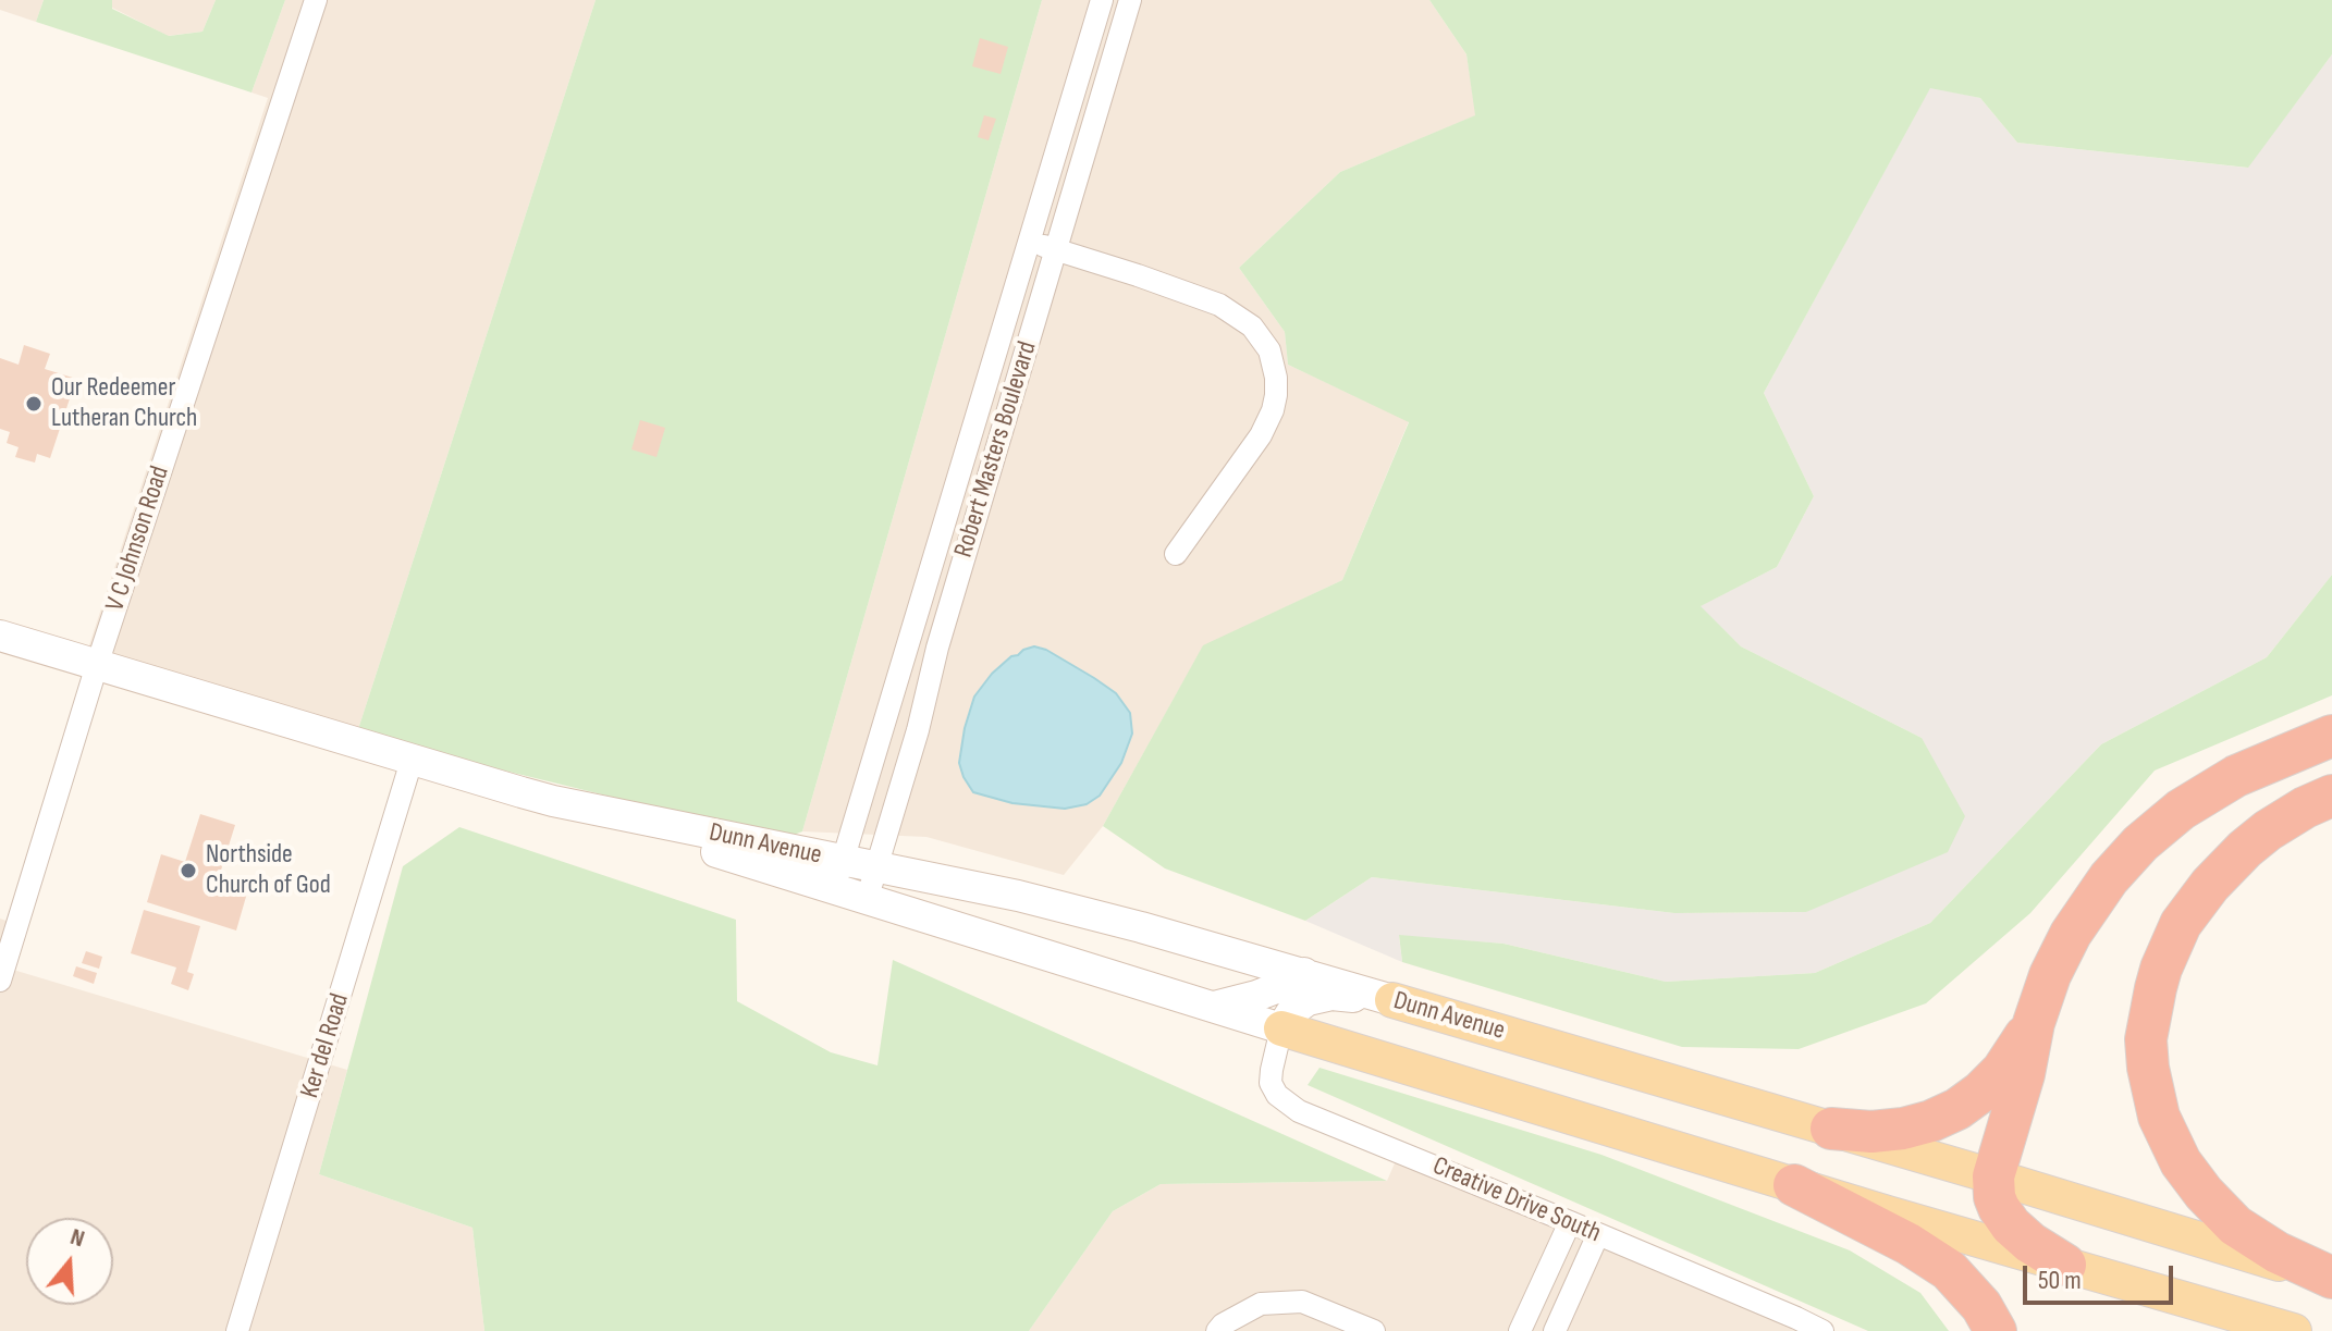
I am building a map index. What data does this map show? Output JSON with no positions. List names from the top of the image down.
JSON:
{
  "streets": {
    "main road": ["Dunn Avenue"],
    "street": [
      "Robert Masters Boulevard",
      "V C Johnson Road",
      "Ker del Road",
      "Creative Drive South"
    ]
  },
  "crossings": [
    ["Robert Masters Boulevard", "Dunn Avenue"],
    ["V C Johnson Road", "Dunn Avenue"],
    ["Dunn Avenue", "Ker del Road"],
    ["Dunn Avenue", "Creative Drive South"]
  ],
  "places": ["Our Redeemer Lutheran Church", "Northside Church of God"],
  "scale_bar": "50 m",
  "north": "top"
}
